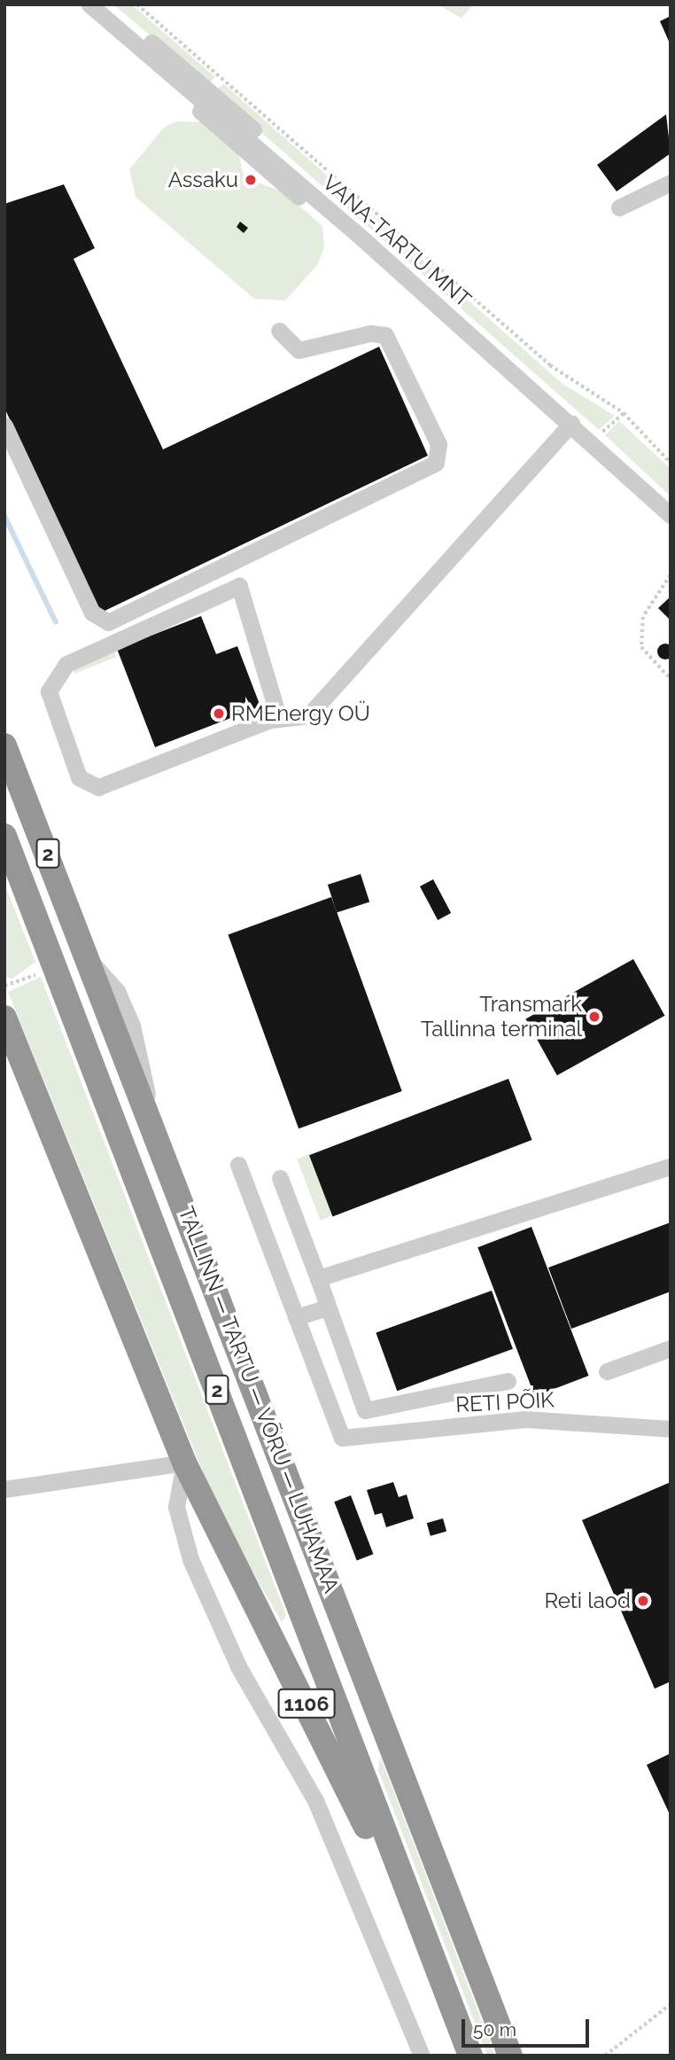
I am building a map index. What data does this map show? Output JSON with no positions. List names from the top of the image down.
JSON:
{
  "streets": {
    "highway": ["2", "TALLINN — TARTU — VÕRU — LUHAMAA", "1106"],
    "street": ["VANA-TARTU MNT", "RETI PÕIK"]
  },
  "crossings": [
    ["TALLINN — TARTU — VÕRU — LUHAMAA", "1106"]
  ],
  "places": [
    "Assaku",
    "RMEnergy OÜ",
    "Transmark Tallinna terminal",
    "Reti laod"
  ],
  "scale_bar": "50 m"
}
